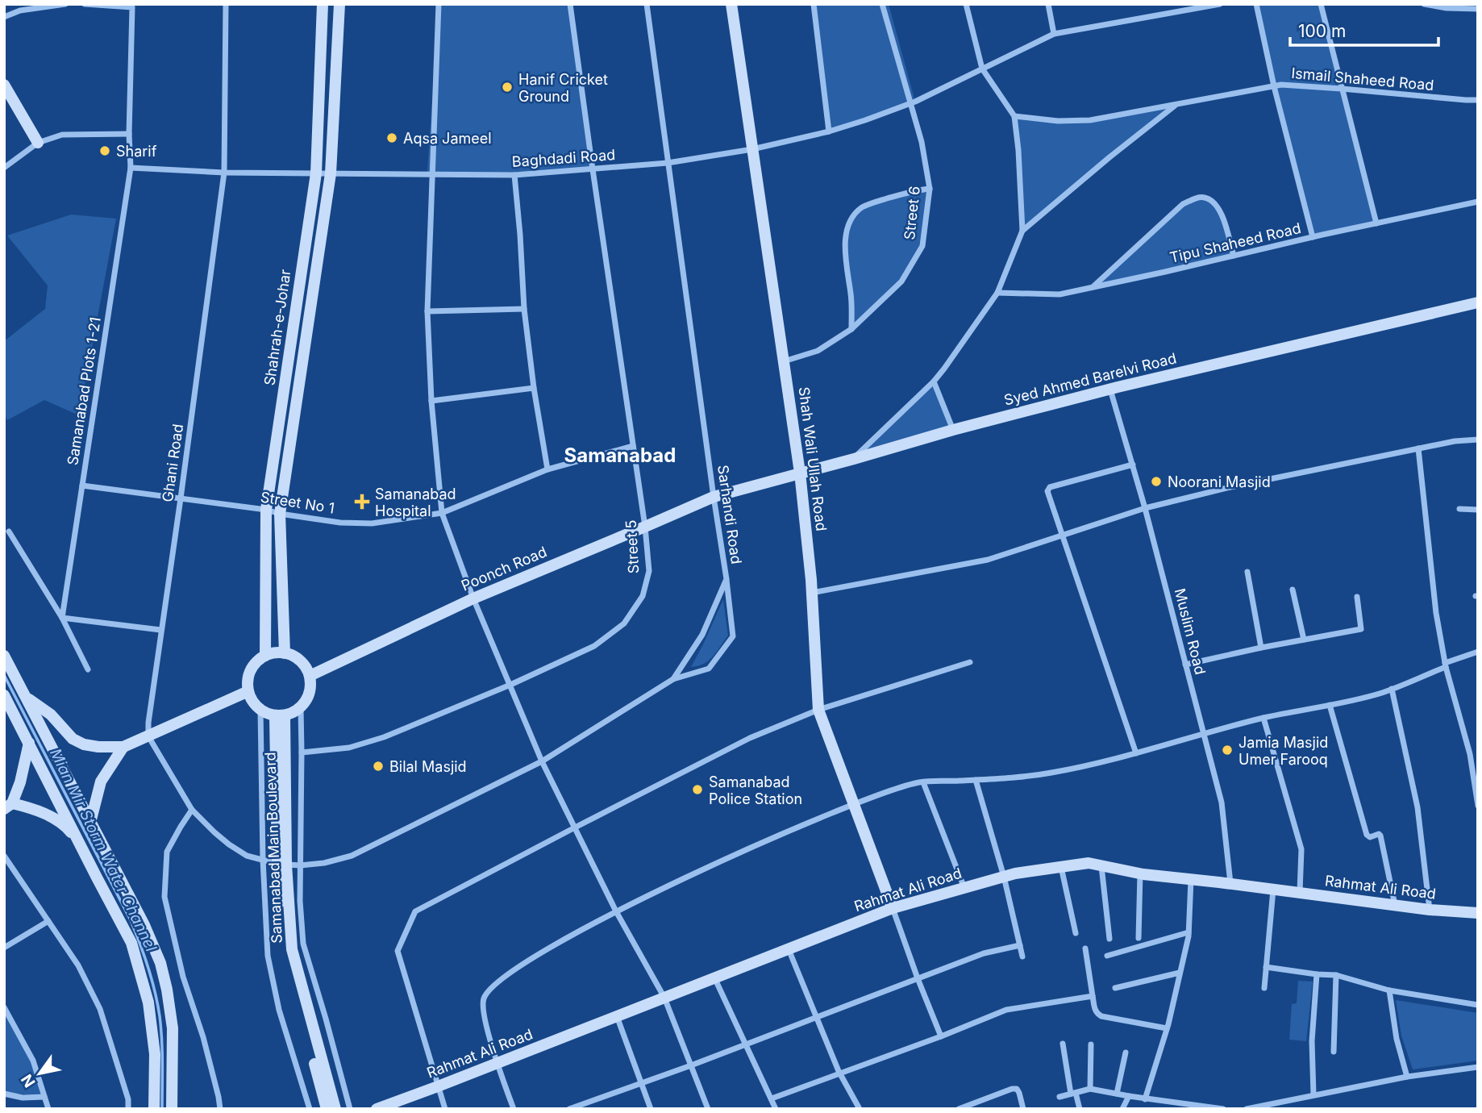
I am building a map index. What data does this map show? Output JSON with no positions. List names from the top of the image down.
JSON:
{
  "streets": {
    "main road": [
      "Shahrah-e-Johar",
      "Syed Ahmed Barelvi Road",
      "Shah Wali Ullah Road",
      "Poonch Road",
      "Samanabad Main Boulevard",
      "Rahmat Ali Road"
    ],
    "street": [
      "Ismail Shaheed Road",
      "Baghdadi Road",
      "Street 6",
      "Tipu Shaheed Road",
      "Samanabad Plots 1-21",
      "Ghani Road",
      "Street No 1",
      "Sarhandi Road",
      "Street 5",
      "Muslim Road"
    ]
  },
  "crossings": [
    ["Baghdadi Road", "Street 6"],
    ["Baghdadi Road", "Shahrah-e-Johar"],
    ["Baghdadi Road", "Samanabad Plots 1-21"],
    ["Baghdadi Road", "Shah Wali Ullah Road"],
    ["Baghdadi Road", "Ghani Road"],
    ["Baghdadi Road", "Sarhandi Road"],
    ["Baghdadi Road", "Street 5"],
    ["Street 6", "Shah Wali Ullah Road"],
    ["Shahrah-e-Johar", "Street No 1"],
    ["Shahrah-e-Johar", "Poonch Road"],
    ["Shahrah-e-Johar", "Samanabad Main Boulevard"],
    ["Syed Ahmed Barelvi Road", "Shah Wali Ullah Road"],
    ["Syed Ahmed Barelvi Road", "Sarhandi Road"],
    ["Syed Ahmed Barelvi Road", "Poonch Road"],
    ["Syed Ahmed Barelvi Road", "Muslim Road"],
    ["Samanabad Plots 1-21", "Street No 1"],
    ["Shah Wali Ullah Road", "Rahmat Ali Road"],
    ["Ghani Road", "Street No 1"],
    ["Street No 1", "Street 5"],
    ["Sarhandi Road", "Poonch Road"],
    ["Sarhandi Road", "Samanabad Main Boulevard"],
    ["Street 5", "Poonch Road"],
    ["Poonch Road", "Samanabad Main Boulevard"],
    ["Muslim Road", "Rahmat Ali Road"]
  ],
  "districts": ["Samanabad"],
  "water": ["Mian Mir Storm Water Channel"],
  "places": {
    "other": [
      "Hanif Cricket Ground",
      "Aqsa Jameel",
      "Sharif",
      "Noorani Masjid",
      "Jamia Masjid Umer Farooq",
      "Bilal Masjid",
      "Samanabad Police Station"
    ],
    "health": ["Samanabad Hospital"]
  },
  "scale_bar": "100 m",
  "north": "bottom left"
}
